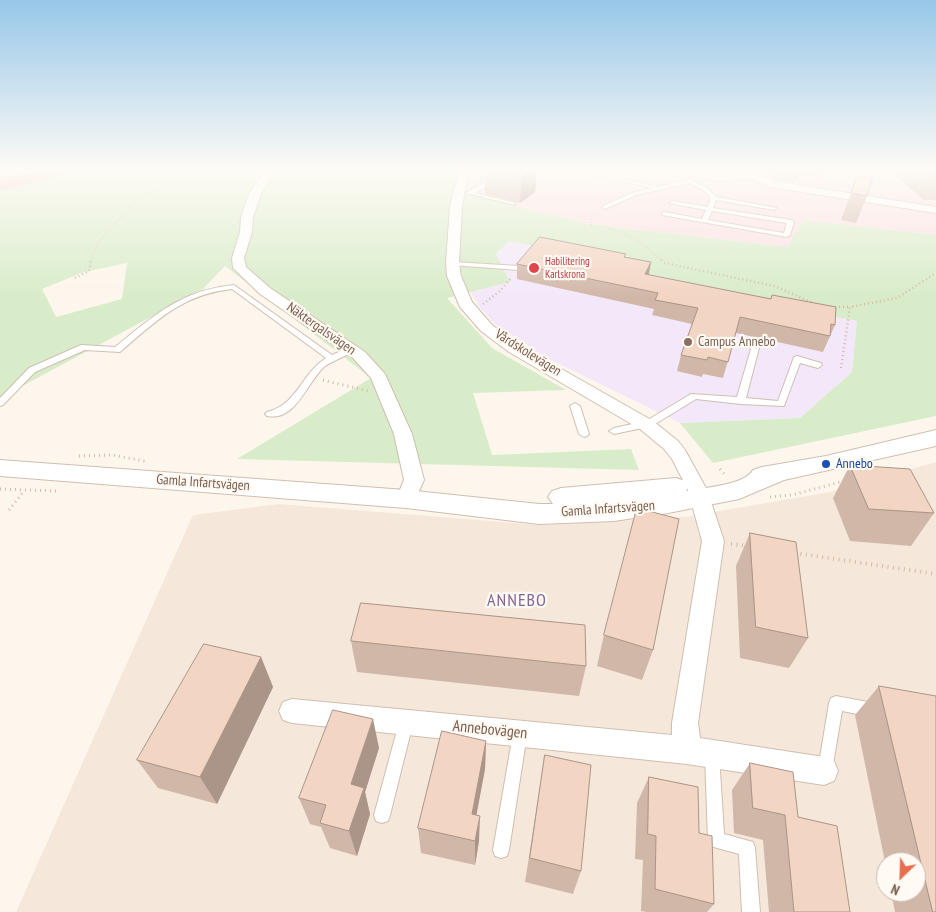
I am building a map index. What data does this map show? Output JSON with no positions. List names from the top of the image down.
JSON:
{
  "streets": {
    "street": [
      "Näktergalsvägen",
      "Vårdskolevägen",
      "Gamla Infartsvägen",
      "Annebovägen"
    ]
  },
  "crossings": [
    ["Näktergalsvägen", "Gamla Infartsvägen"],
    ["Vårdskolevägen", "Gamla Infartsvägen"]
  ],
  "districts": ["ANNEBO"],
  "places": ["Habilitering Karlskrona", "Campus Annebo", "Annebo"],
  "north": "bottom left"
}
